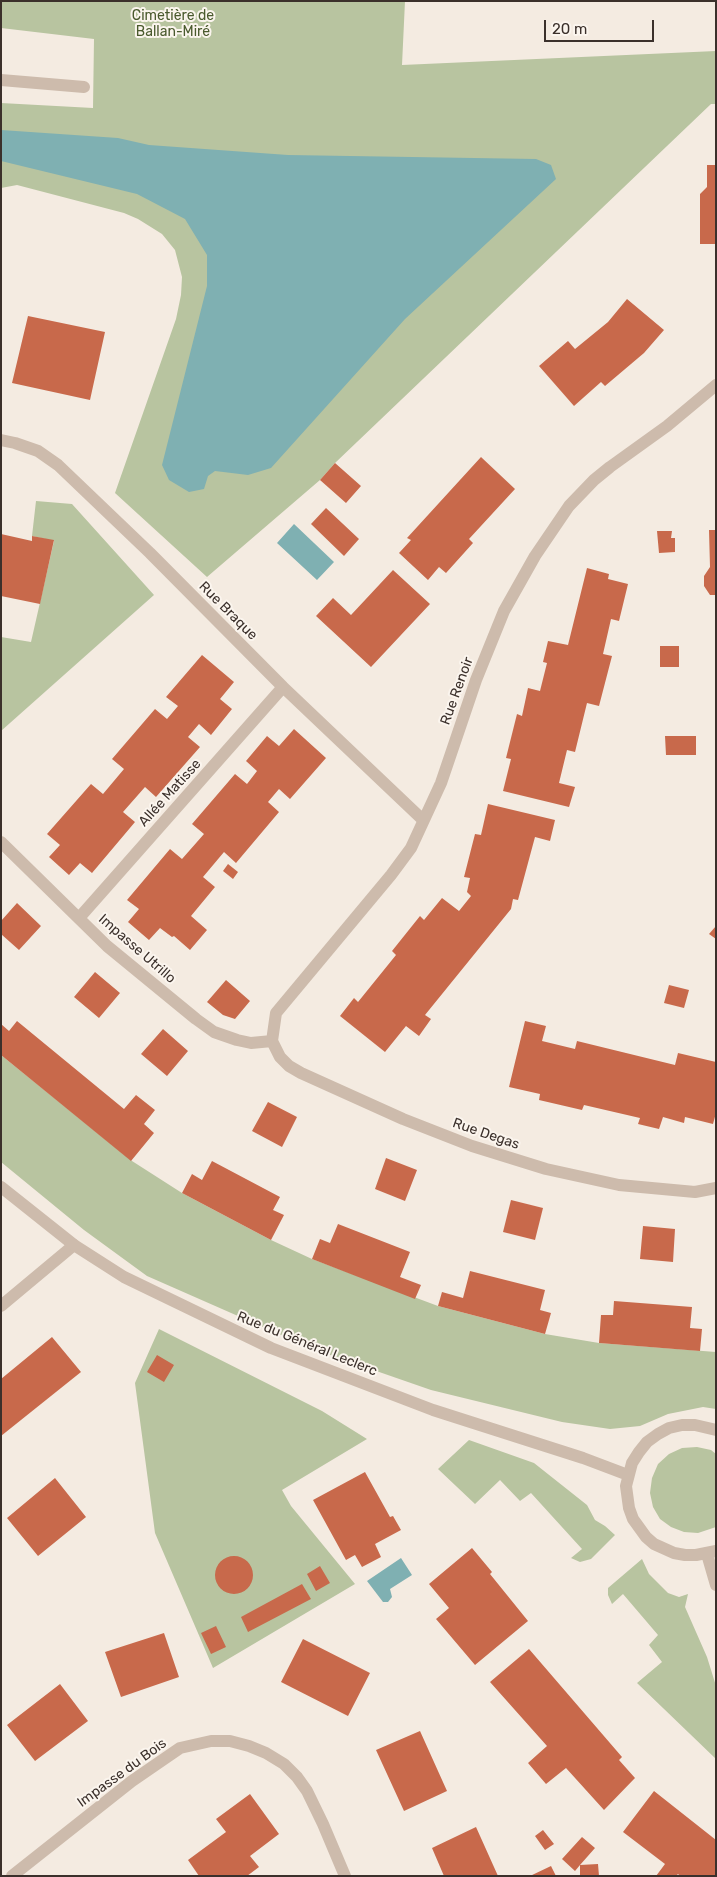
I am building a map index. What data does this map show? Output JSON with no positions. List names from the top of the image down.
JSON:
{
  "streets": {
    "street": [
      "Rue Braque",
      "Rue Renoir",
      "Allée Matisse",
      "Impasse Utrillo",
      "Rue Degas",
      "Rue du Général Leclerc",
      "Impasse du Bois"
    ]
  },
  "crossings": [
    ["Rue Braque", "Rue Renoir"],
    ["Rue Braque", "Allée Matisse"],
    ["Rue Renoir", "Impasse Utrillo"],
    ["Rue Renoir", "Rue Degas"],
    ["Allée Matisse", "Impasse Utrillo"],
    ["Impasse Utrillo", "Rue Degas"]
  ],
  "parks": ["Cimetière de Ballan-Miré"],
  "scale_bar": "20 m"
}
